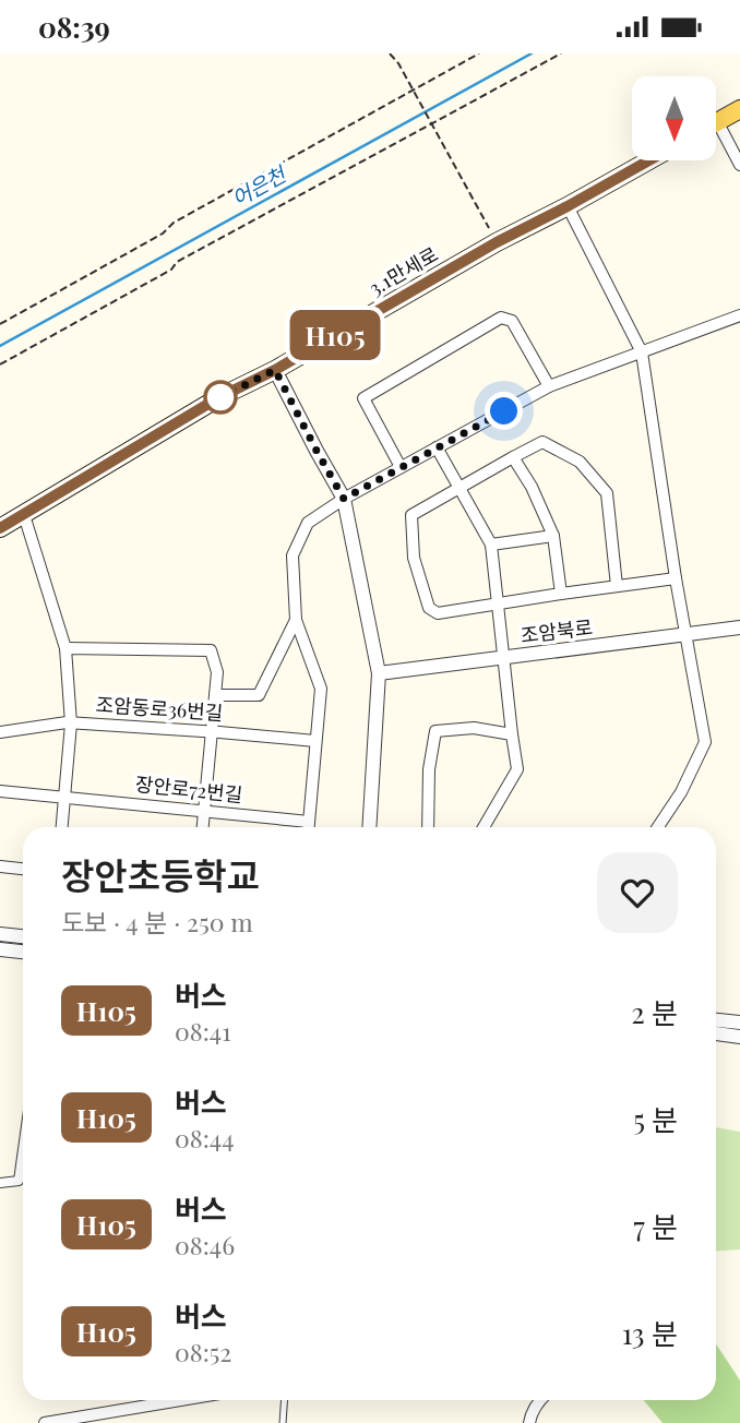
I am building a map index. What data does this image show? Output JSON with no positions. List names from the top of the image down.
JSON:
{
  "streets": {
    "main road": ["3.1만세로"],
    "street": ["조암북로", "조암동로36번길", "장안로72번길"]
  },
  "water": ["어은천"],
  "lines": ["bus line H105"],
  "north": "bottom",
  "page": {
    "status": "08:39",
    "on_map": "H105",
    "heading": ["장안초등학교", "도보 · 4 분 · 250 m"],
    "list": [
      {
        "mark": "H105",
        "name": "버스",
        "note": "08:41",
        "value": "2 분"
      },
      {
        "mark": "H105",
        "name": "버스",
        "note": "08:44",
        "value": "5 분"
      },
      {
        "mark": "H105",
        "name": "버스",
        "note": "08:46",
        "value": "7 분"
      },
      {
        "mark": "H105",
        "name": "버스",
        "note": "08:52",
        "value": "13 분"
      }
    ]
  }
}
